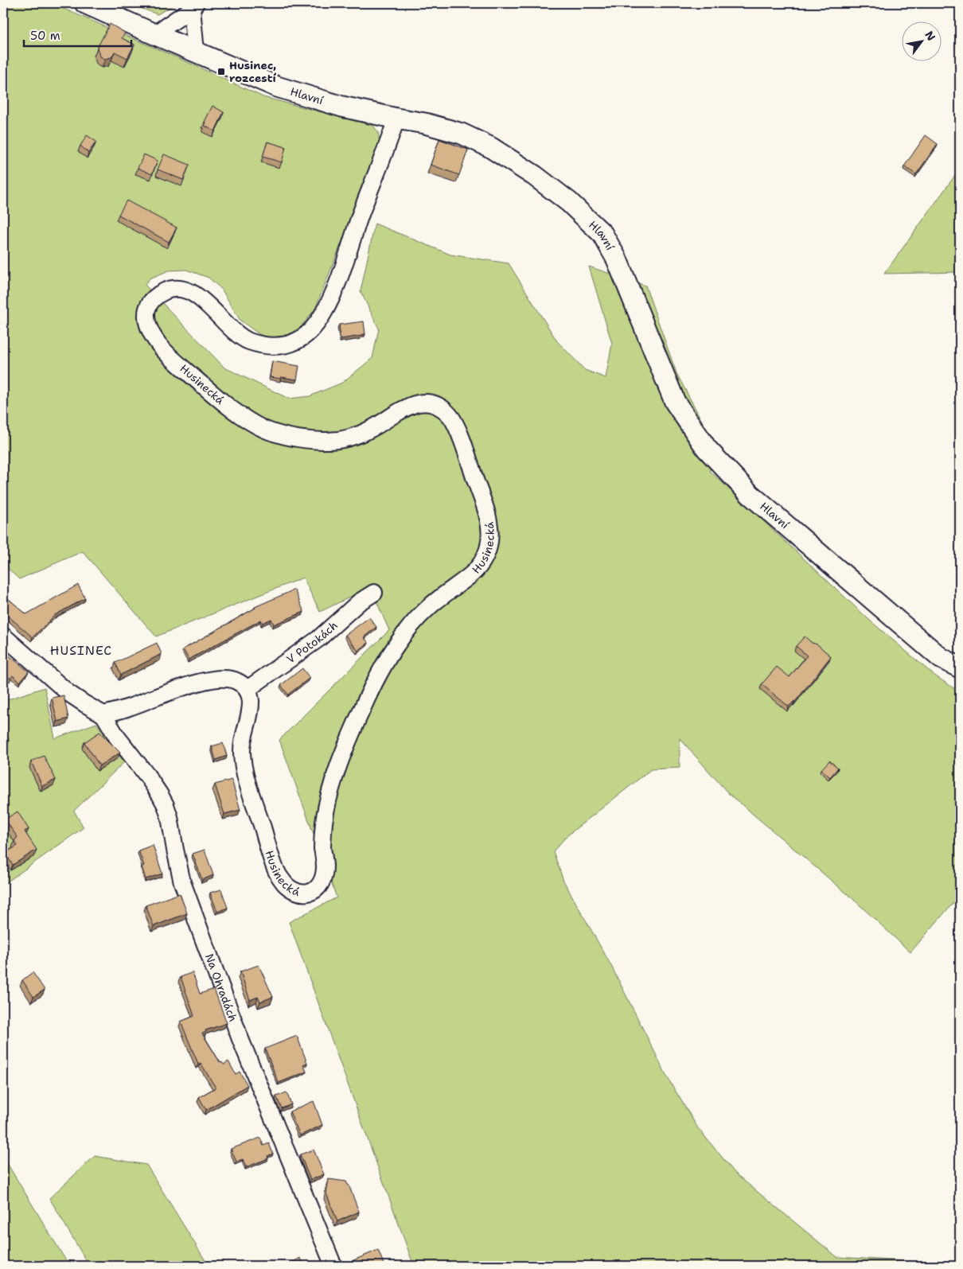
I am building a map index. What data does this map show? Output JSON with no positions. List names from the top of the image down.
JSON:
{
  "streets": {
    "street": [
      "Hlavní",
      "Husinecká",
      "V Potokách",
      "Na Ohradách"
    ]
  },
  "crossings": [
    ["Hlavní", "Husinecká"],
    ["Husinecká", "V Potokách"]
  ],
  "districts": ["HUSINEC"],
  "places": {
    "transit": ["Husinec, rozcestí"]
  },
  "scale_bar": "50 m",
  "north": "top right"
}
